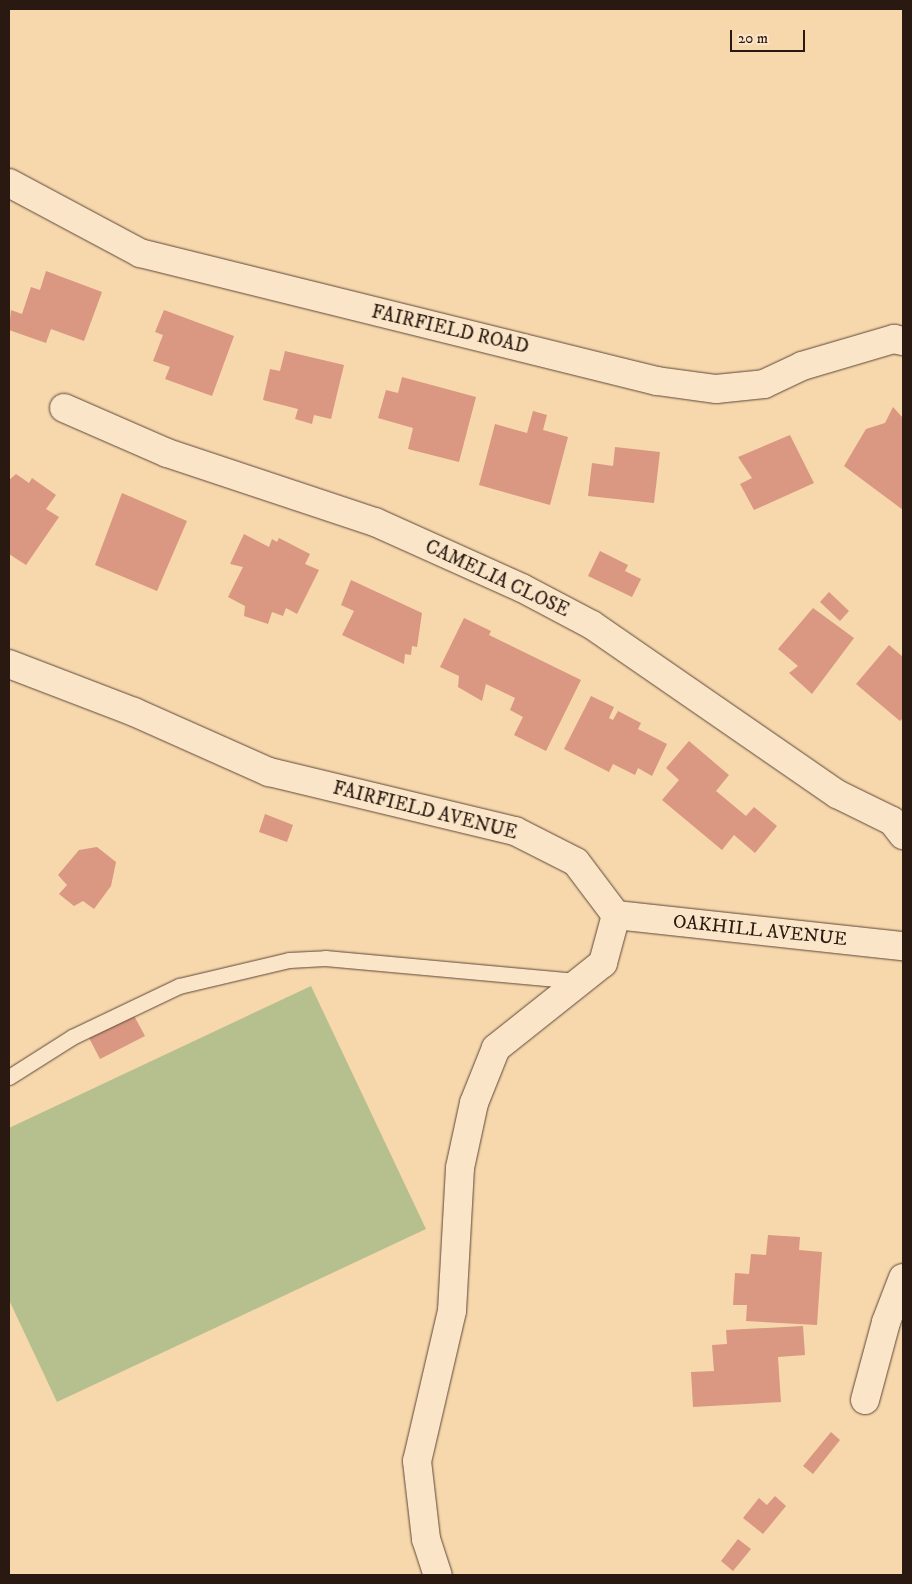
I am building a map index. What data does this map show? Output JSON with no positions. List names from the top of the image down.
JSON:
{
  "streets": {
    "street": [
      "FAIRFIELD ROAD",
      "CAMELIA CLOSE",
      "FAIRFIELD AVENUE",
      "OAKHILL AVENUE"
    ]
  },
  "crossings": [
    ["FAIRFIELD AVENUE", "OAKHILL AVENUE"]
  ],
  "scale_bar": "20 m"
}
